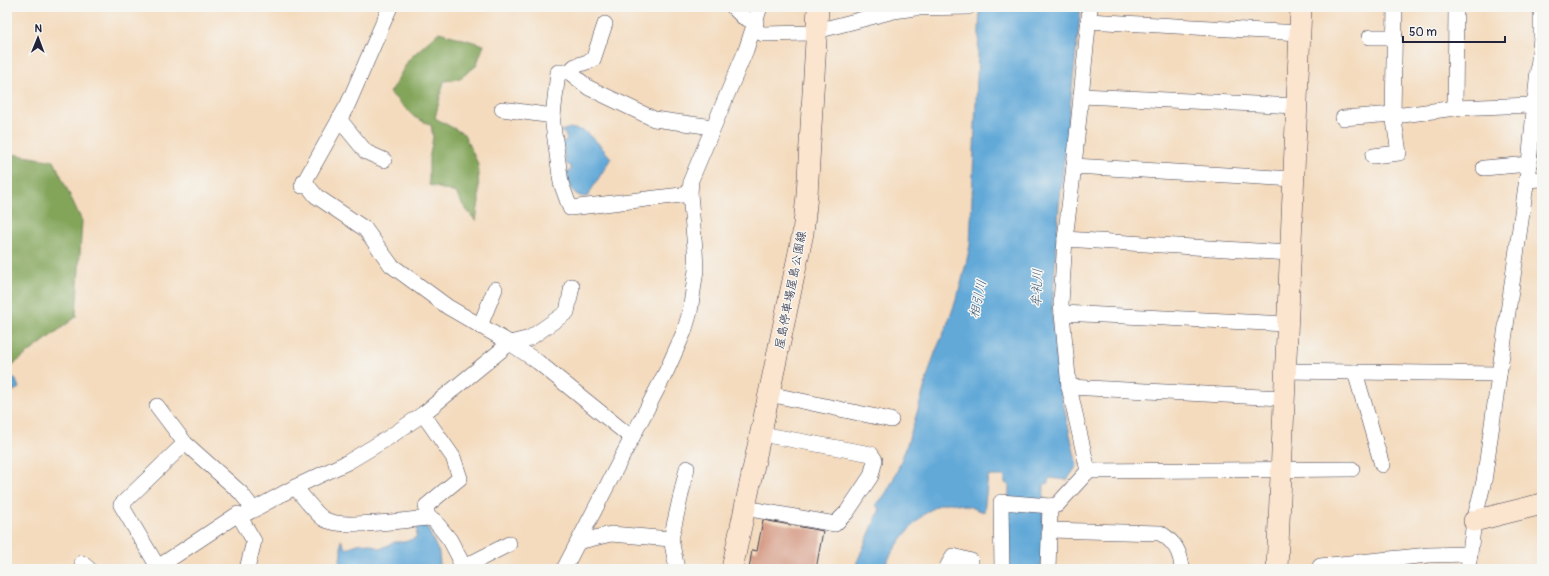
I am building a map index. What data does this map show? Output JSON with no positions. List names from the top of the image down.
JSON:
{
  "streets": {
    "street": ["屋島停車場屋島公園線"]
  },
  "water": ["牟礼川", "相引川"],
  "scale_bar": "50 m",
  "north": "top"
}
